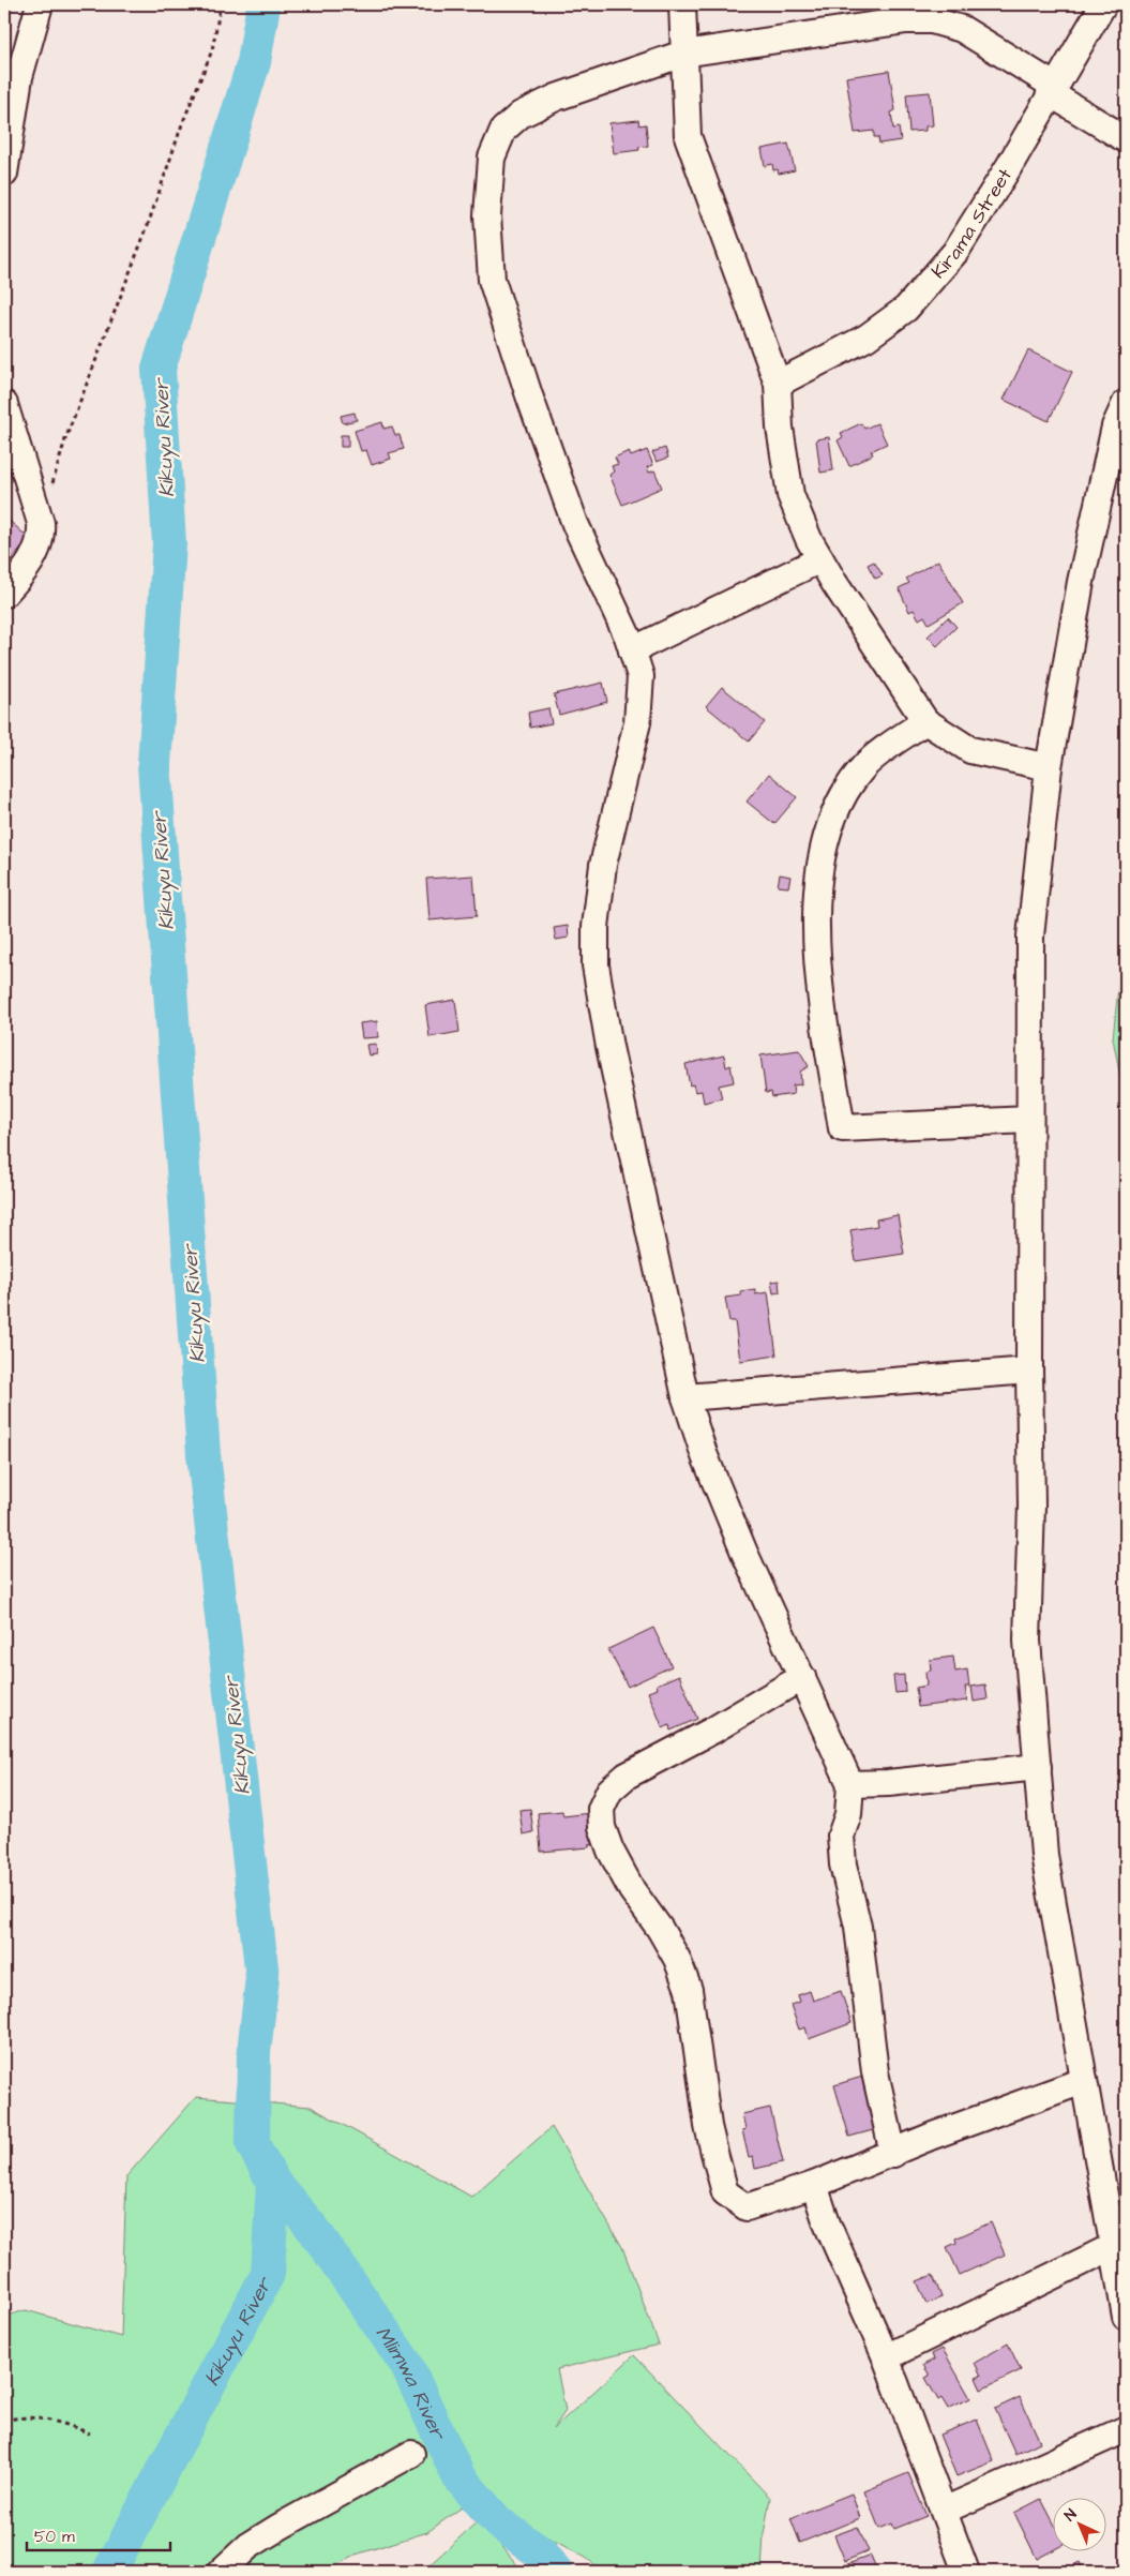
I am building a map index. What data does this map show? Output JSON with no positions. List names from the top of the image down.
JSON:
{
  "streets": {
    "street": ["Kirama Street"]
  },
  "water": ["Kikuyu River", "Mlimwa River"],
  "scale_bar": "50 m",
  "north": "top left"
}
